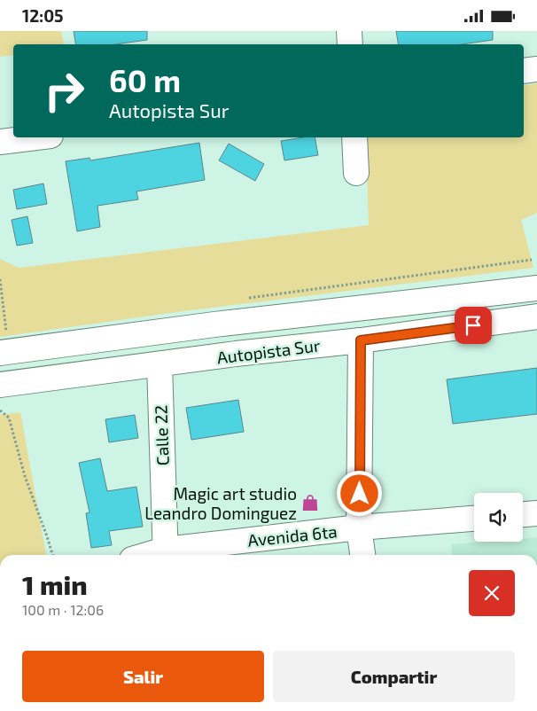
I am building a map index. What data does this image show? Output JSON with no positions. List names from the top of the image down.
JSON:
{
  "streets": {
    "main road": ["Autopista Sur", "Calle 22", "Avenida 6ta"]
  },
  "crossings": [
    ["Autopista Sur", "Calle 22"],
    ["Calle 22", "Avenida 6ta"]
  ],
  "places": {
    "shop": ["Magic art studio Leandro Dominguez"]
  },
  "page": {
    "status": "12:05",
    "turn": ["60 m", "Autopista Sur"],
    "heading": ["1 min", "100 m · 12:06"],
    "buttons": ["Salir", "Compartir"]
  }
}
